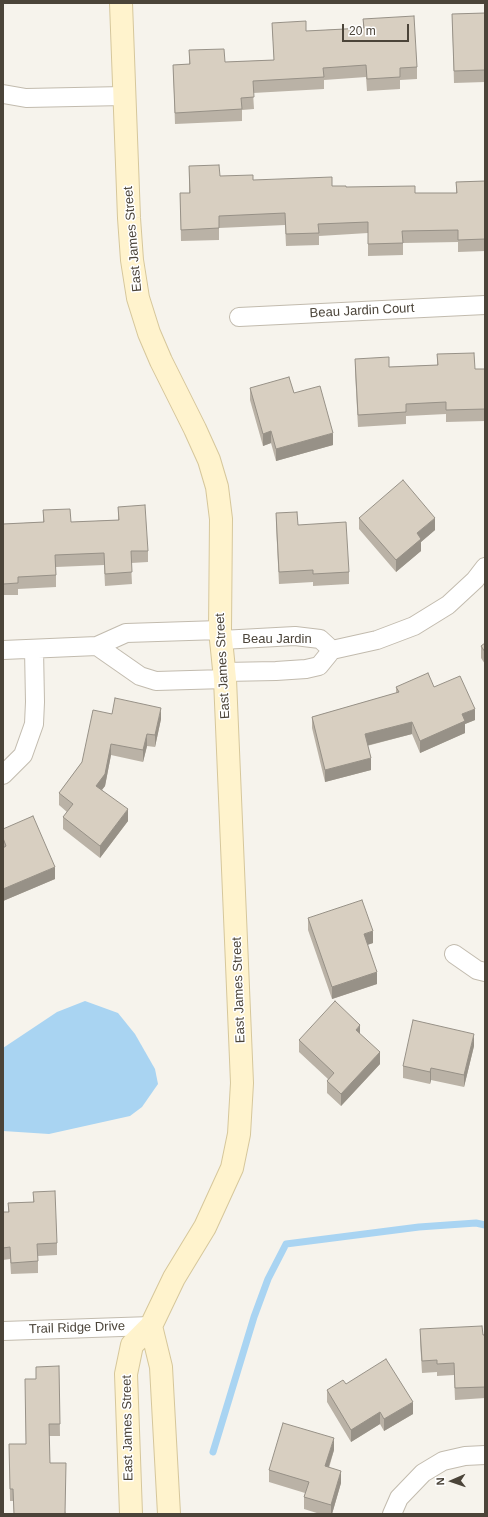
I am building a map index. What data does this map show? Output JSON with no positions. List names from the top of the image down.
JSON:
{
  "streets": {
    "street": [
      "East James Street",
      "Beau Jardin Court",
      "Beau Jardin",
      "Trail Ridge Drive"
    ]
  },
  "crossings": [
    ["East James Street", "Beau Jardin"],
    ["East James Street", "Trail Ridge Drive"]
  ],
  "scale_bar": "20 m",
  "north": "left"
}
